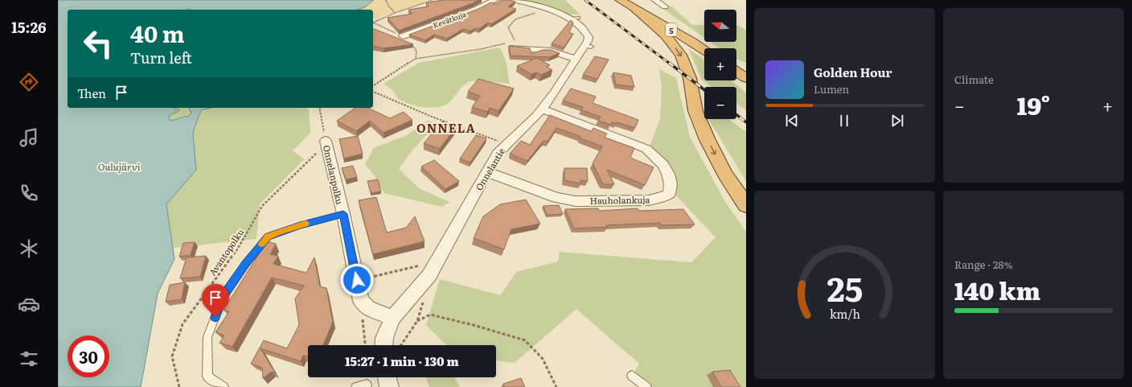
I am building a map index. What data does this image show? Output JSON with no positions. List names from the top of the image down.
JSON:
{
  "streets": {
    "highway": ["5"],
    "street": [
      "Kevätkuja",
      "Onnelantie",
      "Onnelanpolku",
      "Hauholankuja"
    ],
    "path": ["Avantopolku"]
  },
  "crossings": [
    ["Onnelantie", "Hauholankuja"],
    ["Onnelanpolku", "Avantopolku"]
  ],
  "districts": ["ONNELA"],
  "water": ["Oulujärvi"],
  "north": "left",
  "page": {
    "tabs": "15:26",
    "tile": [
      "Climate",
      ["Range · 28%", "140 km"]
    ],
    "map_buttons": ["+", "−"],
    "turn": ["40 m", "Turn left"],
    "song": ["Golden Hour", "Lumen"],
    "then": "Then",
    "heat": ["−", "19°", "+"],
    "limit": "30",
    "trip": "15:27 · 1 min · 130 m",
    "gauge": ["25", "km/h"]
  }
}
